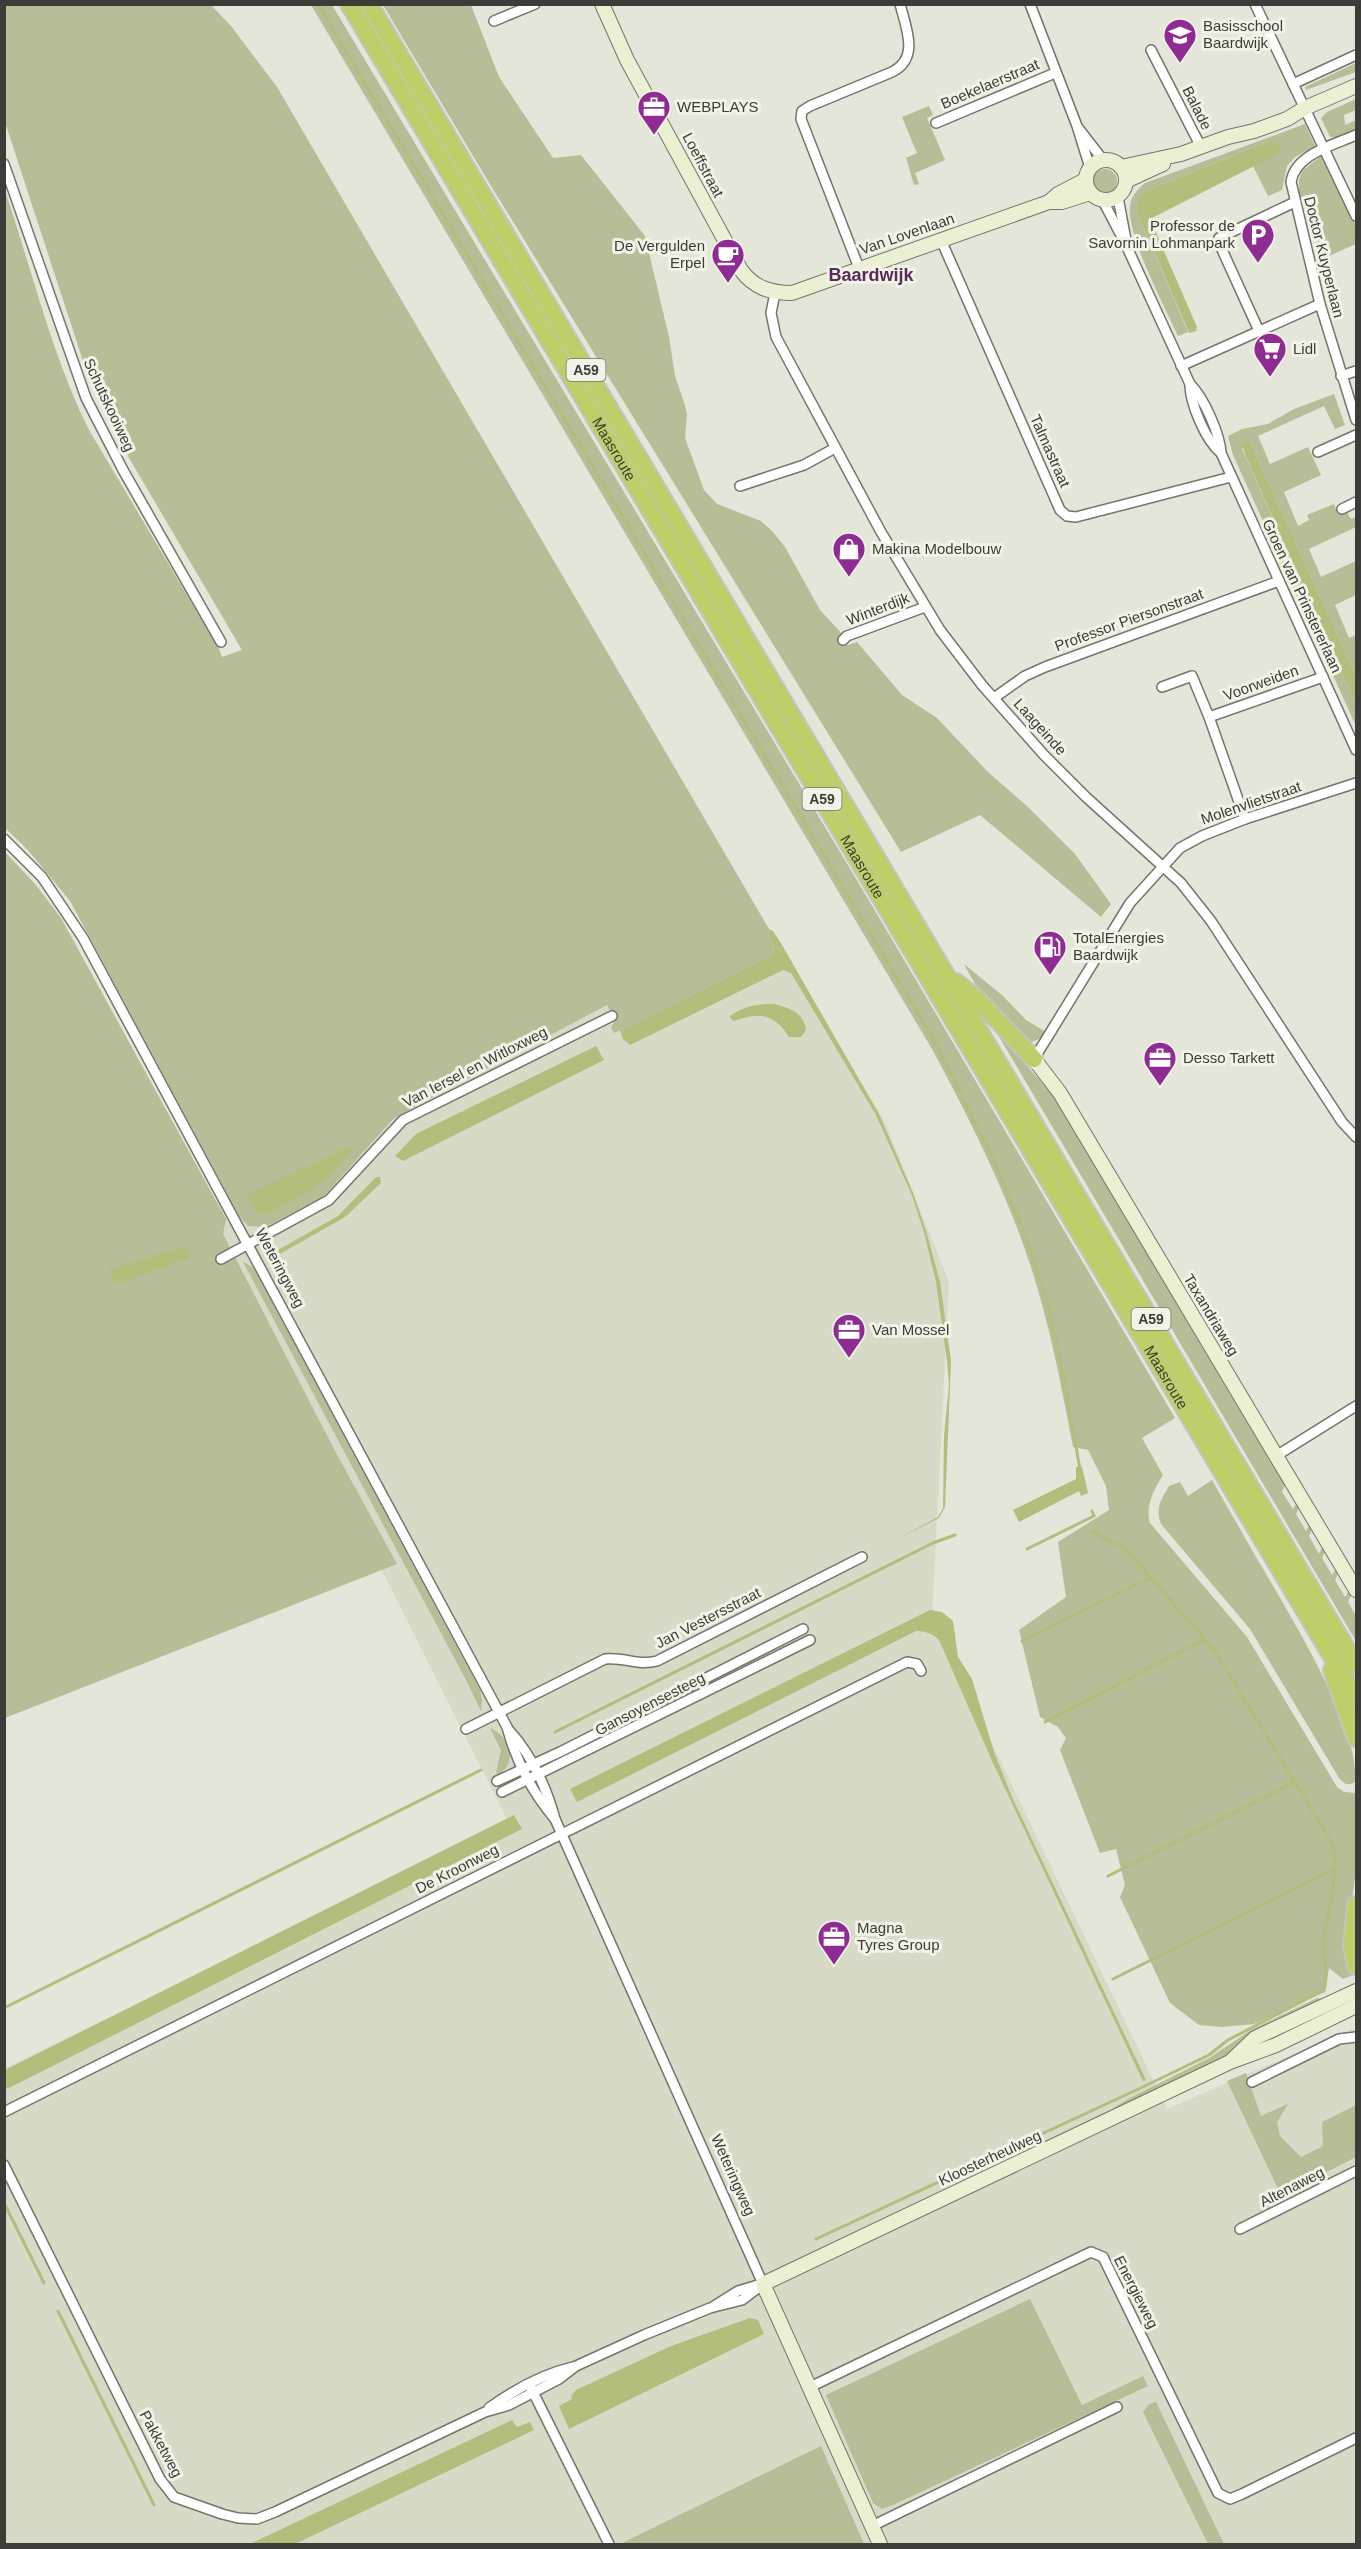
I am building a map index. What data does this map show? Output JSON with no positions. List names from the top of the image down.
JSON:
{
  "streets": {
    "highway": ["A59", "Maasroute"],
    "main road": [
      "Loeffstraat",
      "Van Lovenlaan",
      "Weteringweg",
      "Taxandriaweg",
      "Kloosterheulweg"
    ],
    "street": [
      "Boekelaerstraat",
      "Balade",
      "Doctor Kuyperlaan",
      "Schutskooiweg",
      "Talmastraat",
      "Groen van Prinstererlaan",
      "Winterdijk",
      "Professor Piersonstraat",
      "Voorweiden",
      "Laageinde",
      "Molenvlietstraat",
      "Van Iersel en Witloxweg",
      "Jan Vestersstraat",
      "Gansoyensesteeg",
      "De Kroonweg",
      "Altenaweg",
      "Energieweg",
      "Pakketweg"
    ]
  },
  "crossings": [
    ["Loeffstraat", "Van Lovenlaan"],
    ["Loeffstraat", "Laageinde"],
    ["Van Lovenlaan", "Talmastraat"],
    ["Van Lovenlaan", "Groen van Prinstererlaan"],
    ["Van Lovenlaan", "Laageinde"],
    ["A59", "Maasroute"],
    ["A59", "Molenvlietstraat"],
    ["A59", "Taxandriaweg"],
    ["Talmastraat", "Groen van Prinstererlaan"],
    ["Groen van Prinstererlaan", "Professor Piersonstraat"],
    ["Groen van Prinstererlaan", "Voorweiden"],
    ["Winterdijk", "Laageinde"],
    ["Professor Piersonstraat", "Laageinde"],
    ["Voorweiden", "Molenvlietstraat"],
    ["Laageinde", "Molenvlietstraat"],
    ["Molenvlietstraat", "Taxandriaweg"],
    ["Van Iersel en Witloxweg", "Weteringweg"],
    ["Weteringweg", "Jan Vestersstraat"],
    ["Weteringweg", "Gansoyensesteeg"],
    ["Weteringweg", "De Kroonweg"],
    ["Weteringweg", "Kloosterheulweg"],
    ["Weteringweg", "Energieweg"],
    ["Weteringweg", "Pakketweg"],
    ["Kloosterheulweg", "Pakketweg"]
  ],
  "districts": ["Baardwijk"],
  "places": {
    "school or university": ["Basisschool Baardwijk"],
    "office": [
      "WEBPLAYS",
      "Desso Tarkett",
      "Van Mossel",
      "Magna Tyres Group"
    ],
    "parking": ["Professor de Savornin Lohmanpark"],
    "cafe": ["De Vergulden Erpel"],
    "supermarket": ["Lidl"],
    "shop": ["Makina Modelbouw"],
    "fuel station": ["TotalEnergies Baardwijk"]
  }
}
